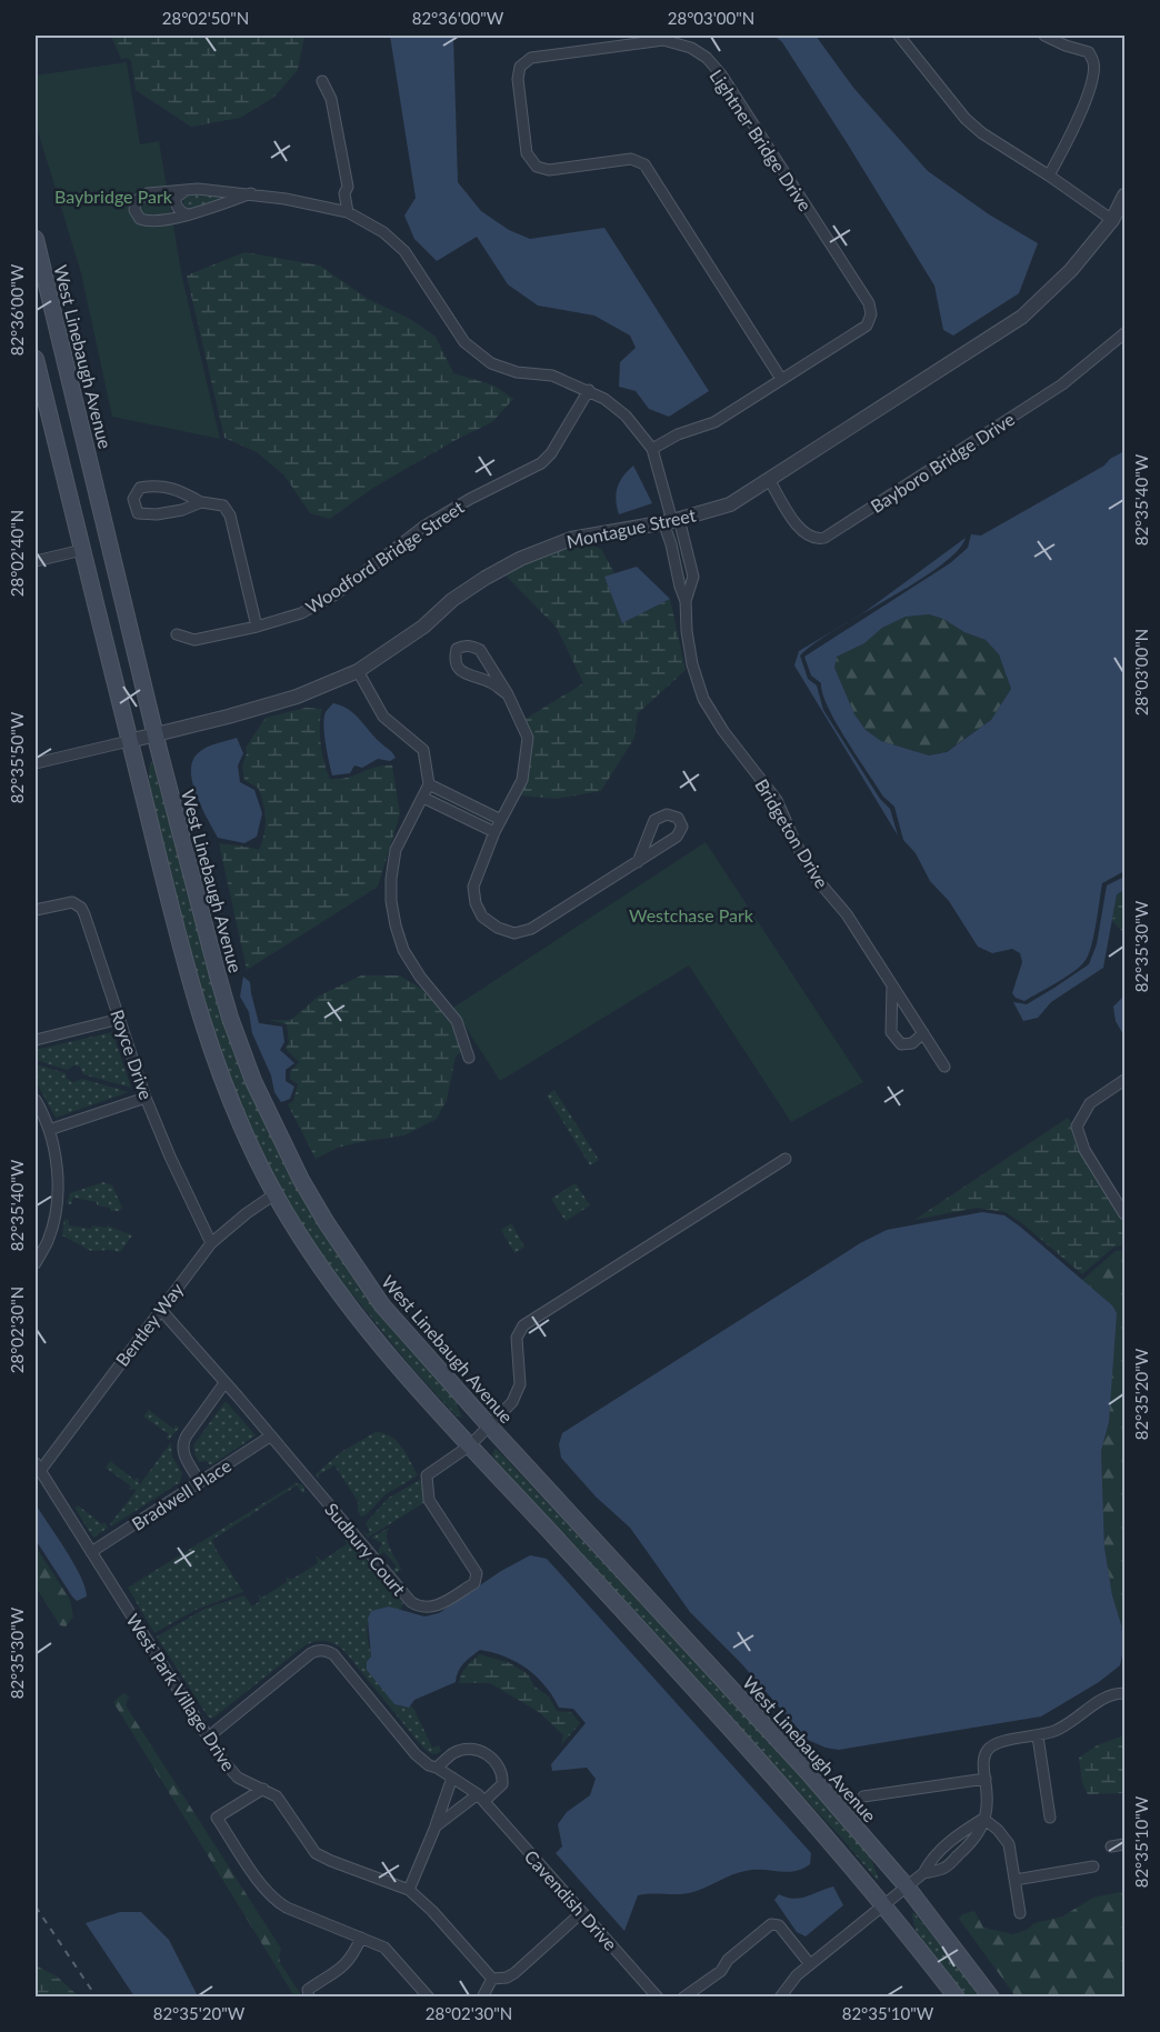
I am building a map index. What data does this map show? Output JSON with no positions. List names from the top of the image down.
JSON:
{
  "streets": {
    "main road": ["West Linebaugh Avenue"],
    "street": [
      "Lightner Bridge Drive",
      "Bayboro Bridge Drive",
      "Montague Street",
      "Woodford Bridge Street",
      "Bridgeton Drive",
      "Royce Drive",
      "Bentley Way",
      "Bradwell Place",
      "Sudbury Court",
      "West Park Village Drive",
      "Cavendish Drive"
    ]
  },
  "crossings": [
    ["Lightner Bridge Drive", "Bridgeton Drive"],
    ["West Linebaugh Avenue", "Montague Street"],
    ["Bayboro Bridge Drive", "Montague Street"],
    ["Montague Street", "Bridgeton Drive"],
    ["Woodford Bridge Street", "Bridgeton Drive"],
    ["Royce Drive", "Bentley Way"],
    ["Bentley Way", "Sudbury Court"],
    ["Bentley Way", "West Park Village Drive"],
    ["Bradwell Place", "Sudbury Court"],
    ["Bradwell Place", "West Park Village Drive"],
    ["West Park Village Drive", "Cavendish Drive"]
  ],
  "parks": ["Baybridge Park", "Westchase Park"],
  "coordinates": [
    "28°02'50\"N",
    "82°36'00\"W",
    "28°03'00\"N",
    "82°35'40\"W",
    "28°02'40\"N",
    "82°35'50\"W",
    "82°35'30\"W",
    "28°02'30\"N",
    "82°35'20\"W",
    "82°35'10\"W"
  ]
}
